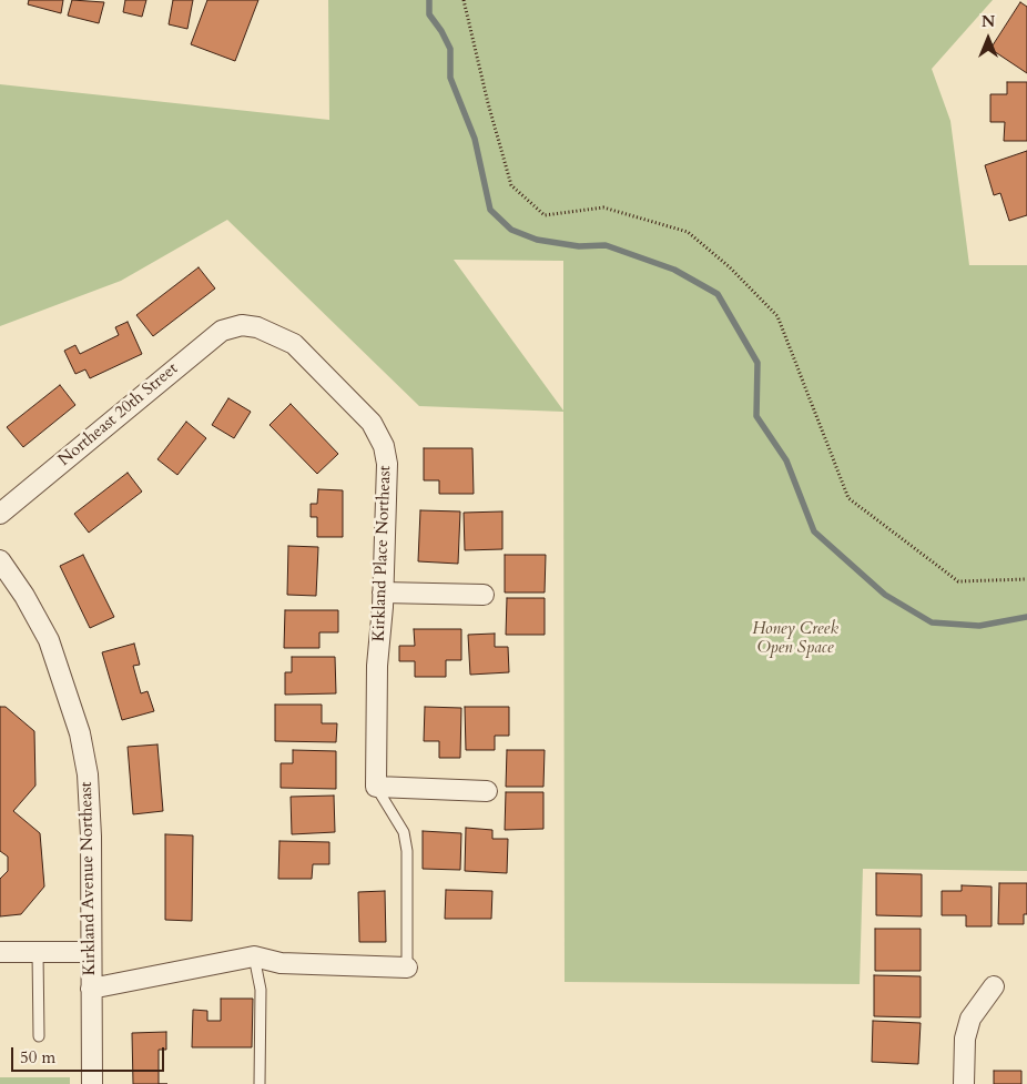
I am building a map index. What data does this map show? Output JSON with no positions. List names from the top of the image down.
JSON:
{
  "streets": {
    "street": ["Northeast 20th Street", "Kirkland Place Northeast", "Kirkland Avenue Northeast"]
  },
  "crossings": [
    ["Northeast 20th Street", "Kirkland Place Northeast"]
  ],
  "parks": ["Honey Creek Open Space"],
  "scale_bar": "50 m",
  "north": "top"
}
